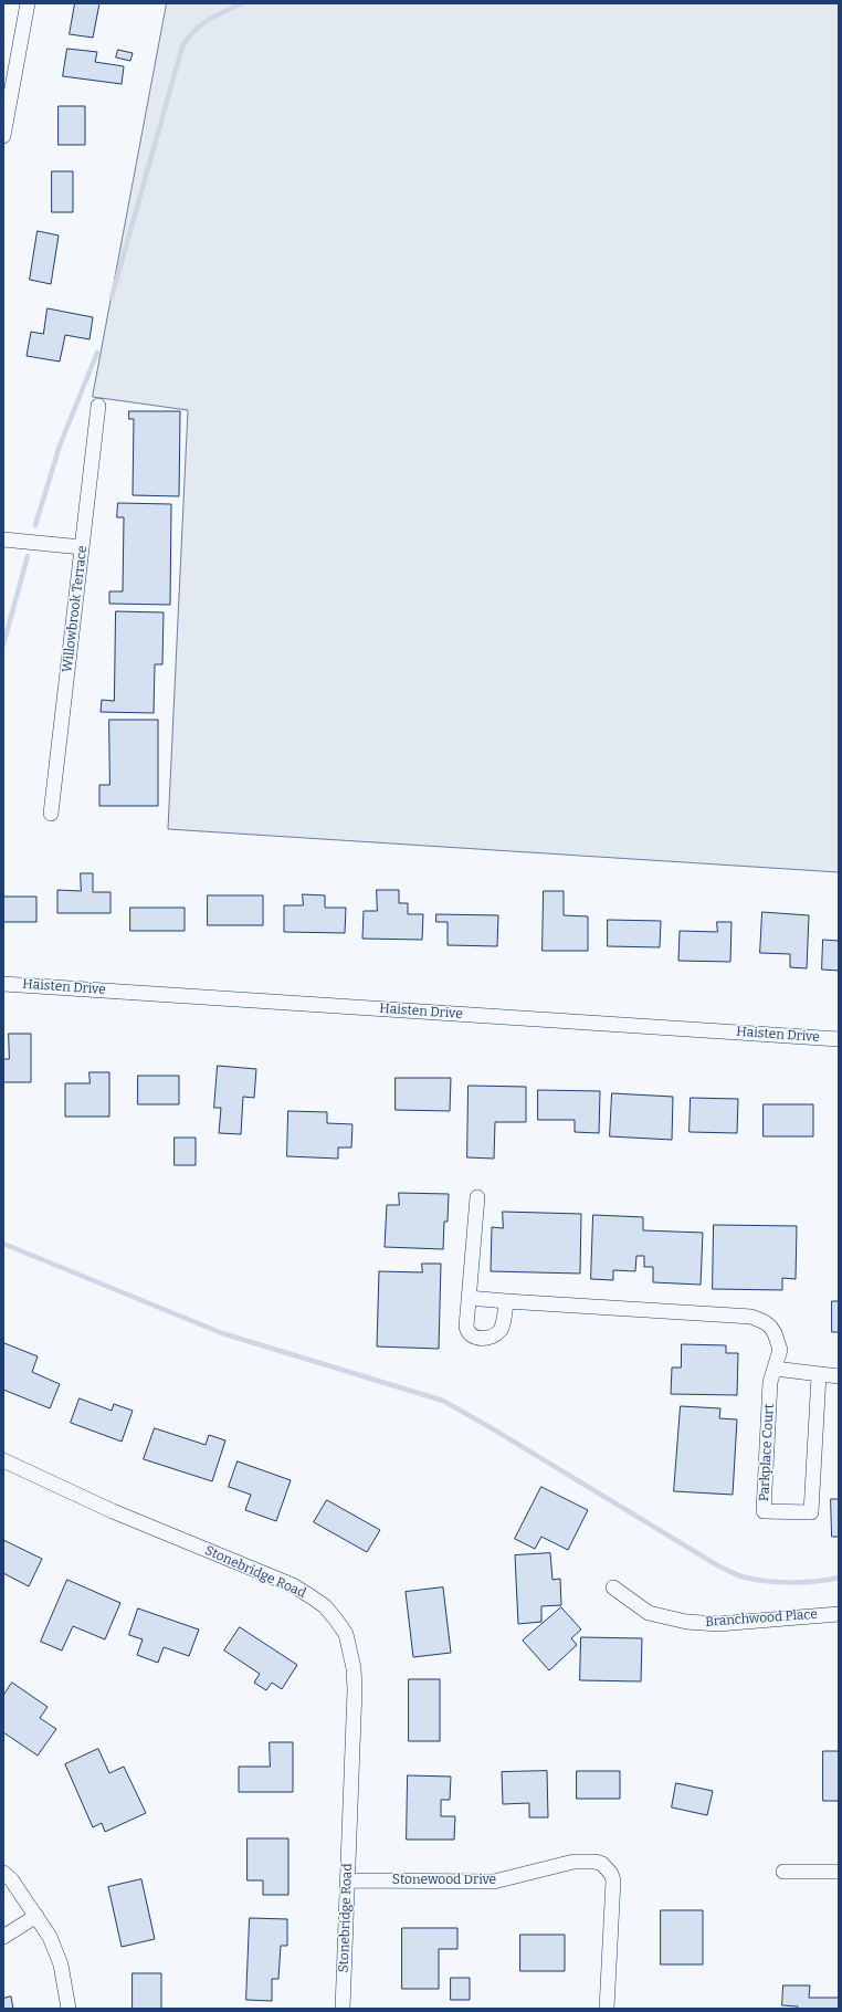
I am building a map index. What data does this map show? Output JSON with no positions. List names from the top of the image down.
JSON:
{
  "streets": {
    "street": [
      "Willowbrook Terrace",
      "Haisten Drive",
      "Parkplace Court",
      "Stonebridge Road",
      "Branchwood Place",
      "Stonewood Drive"
    ]
  },
  "crossings": [
    ["Stonebridge Road", "Stonewood Drive"]
  ]
}
